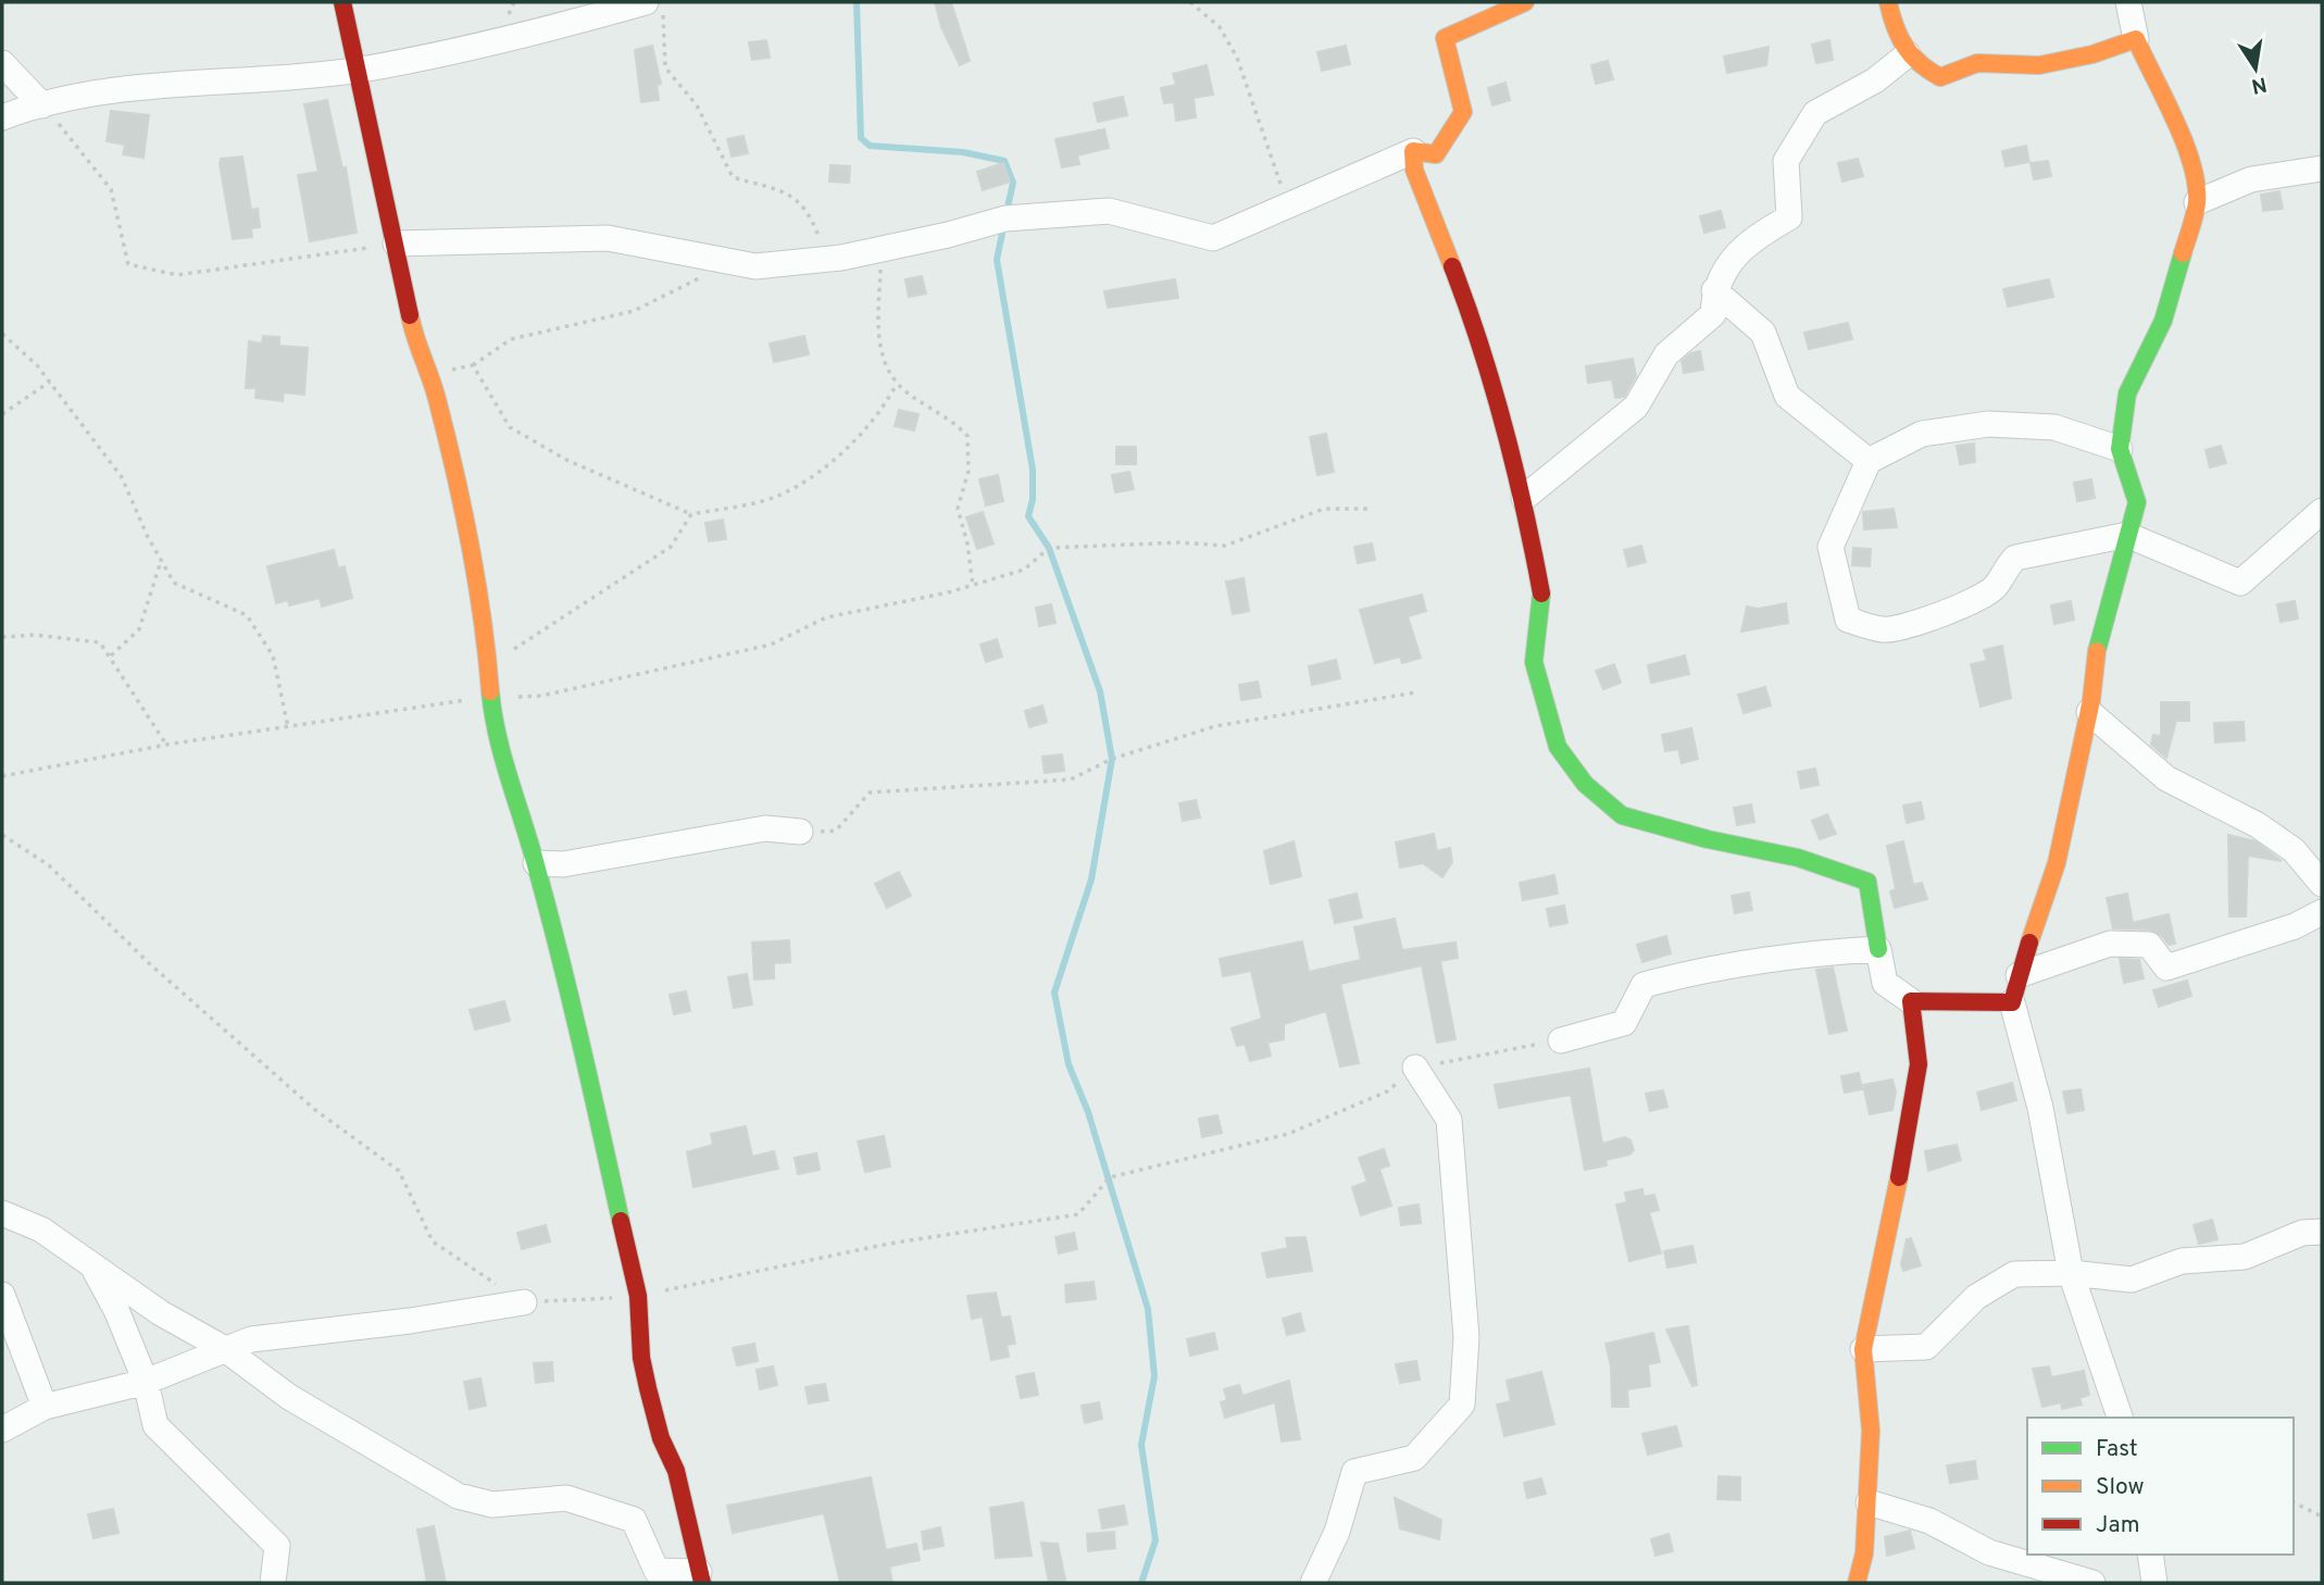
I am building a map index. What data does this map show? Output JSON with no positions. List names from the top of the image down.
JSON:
{
  "legend": ["Fast", "Slow", "Jam"],
  "north": "bottom"
}
